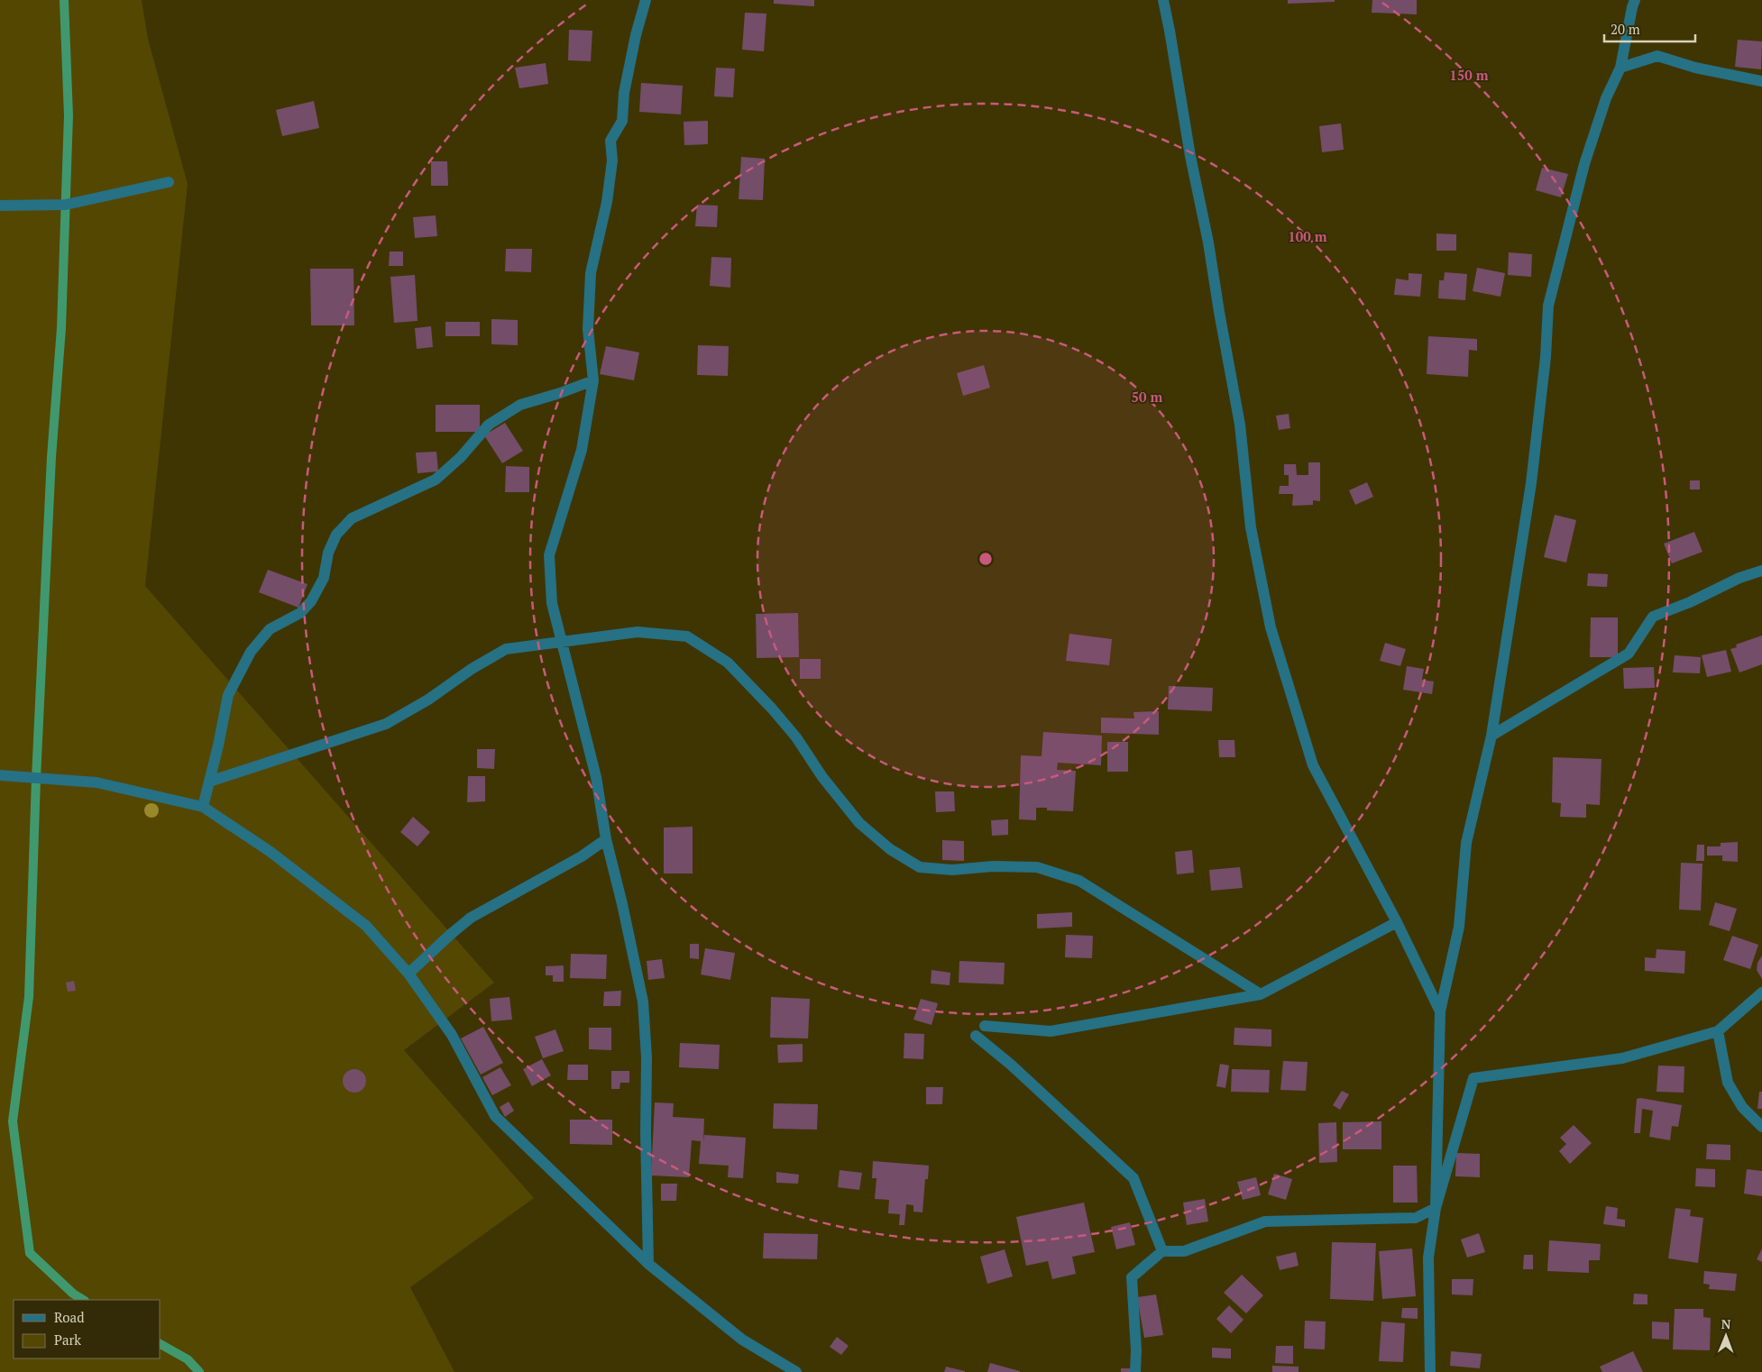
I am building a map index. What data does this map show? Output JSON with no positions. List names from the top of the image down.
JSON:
{
  "legend": ["Road", "Park"],
  "scale_bar": "20 m",
  "north": "top",
  "rings": ["150 m", "100 m", "50 m"]
}
